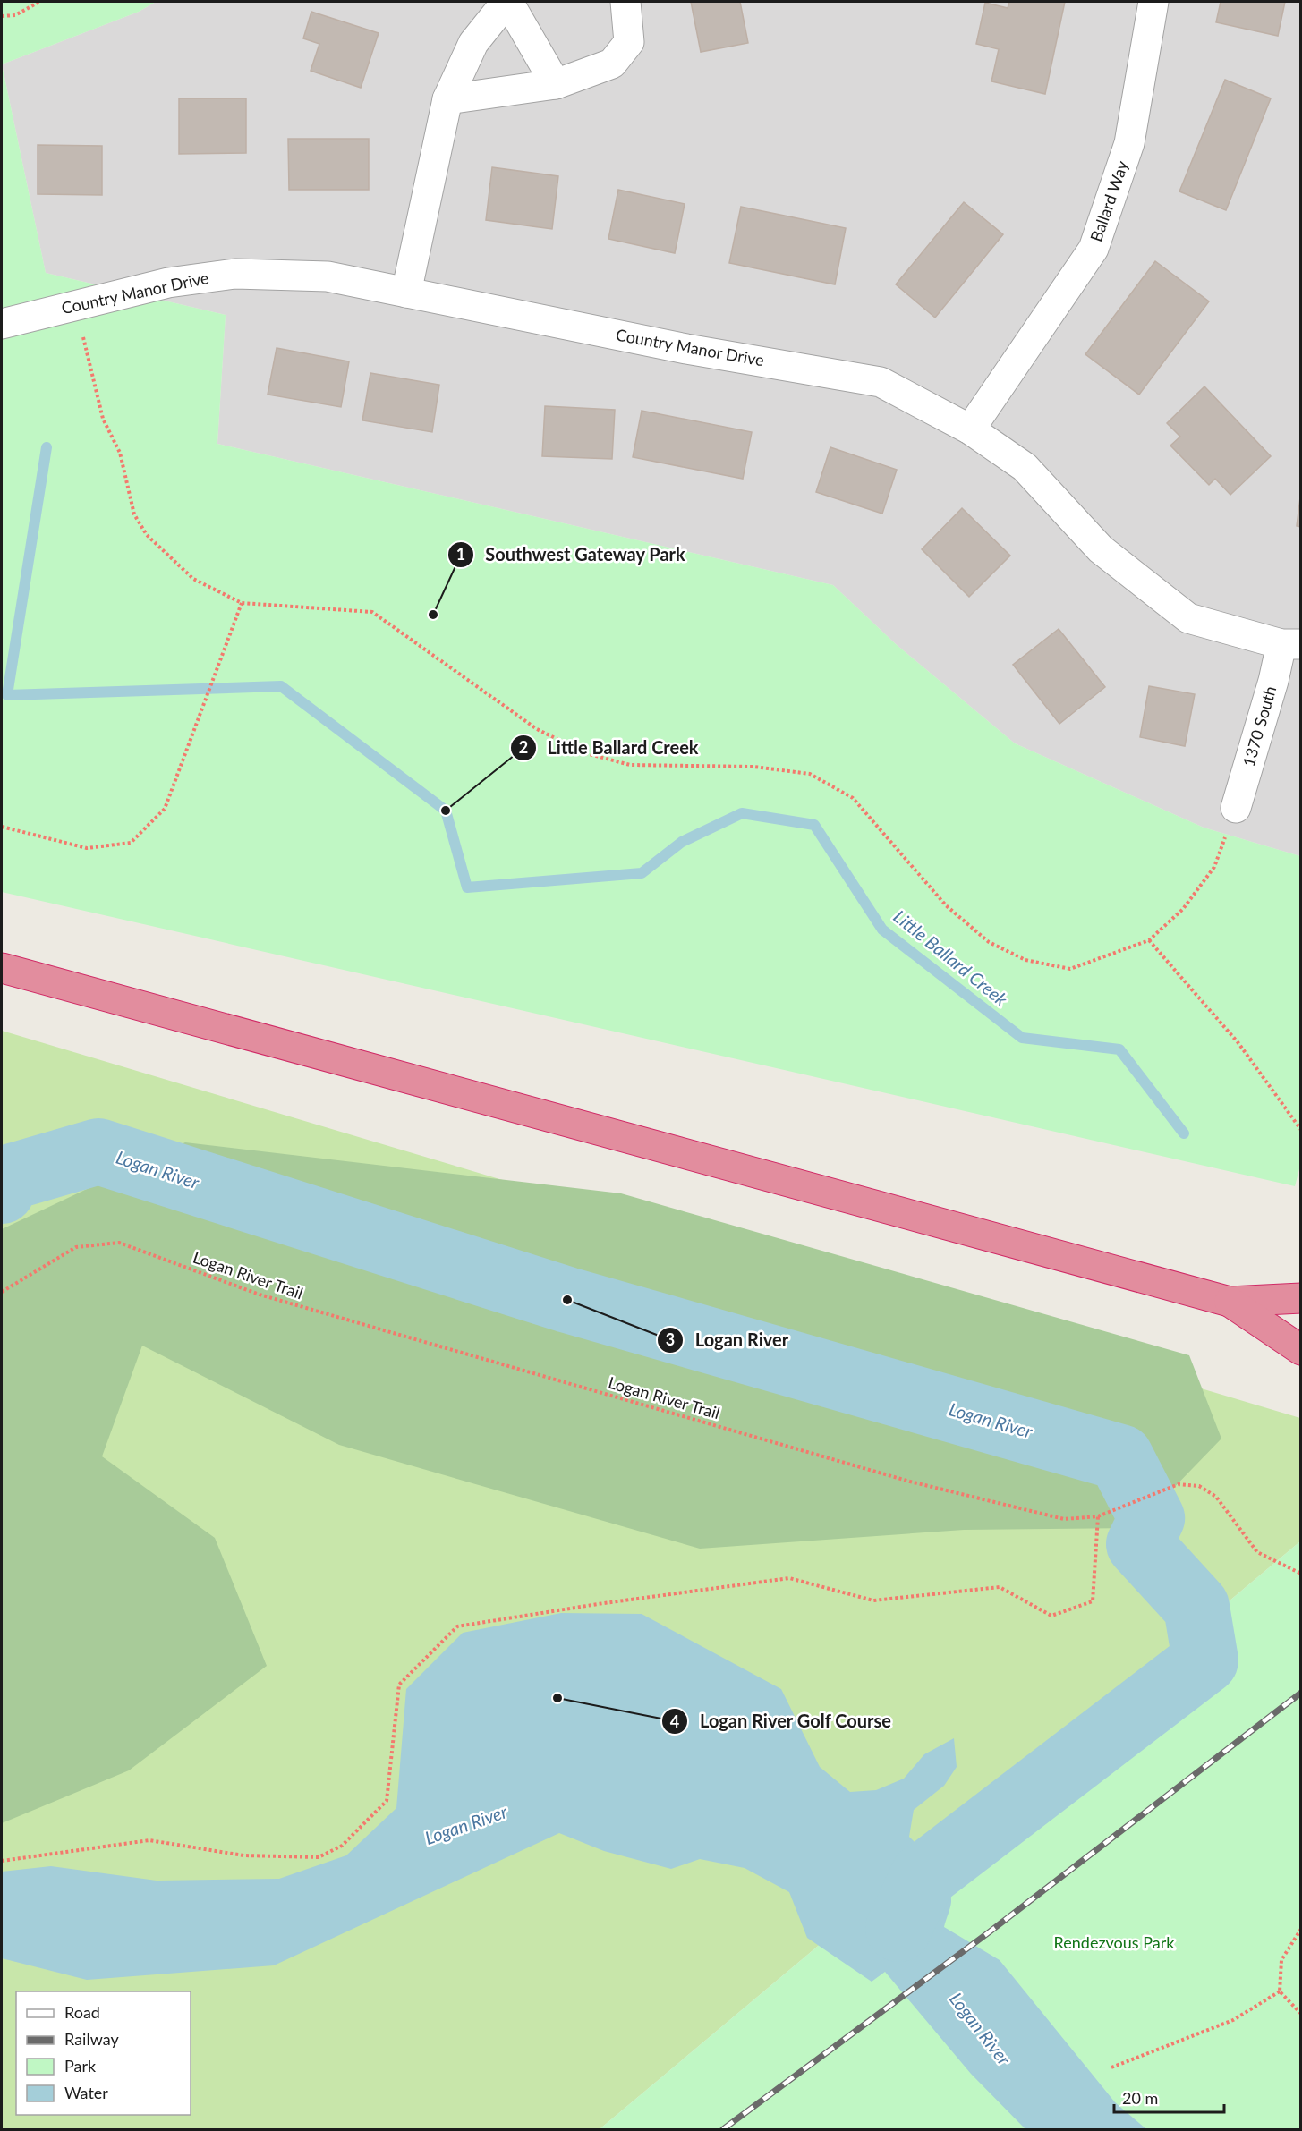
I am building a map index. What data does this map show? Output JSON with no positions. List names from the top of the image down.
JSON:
{
  "streets": {
    "street": ["Ballard Way", "Country Manor Drive", "1370 South"],
    "path": ["Logan River Trail"]
  },
  "crossings": [
    ["Ballard Way", "Country Manor Drive"],
    ["Country Manor Drive", "1370 South"]
  ],
  "water": ["Little Ballard Creek", "Logan River"],
  "parks": ["Rendezvous Park"],
  "places": [
    "Southwest Gateway Park",
    "Little Ballard Creek",
    "Logan River",
    "Logan River Golf Course"
  ],
  "legend": [
    "Road",
    "Railway",
    "Park",
    "Water"
  ],
  "scale_bar": "20 m"
}
